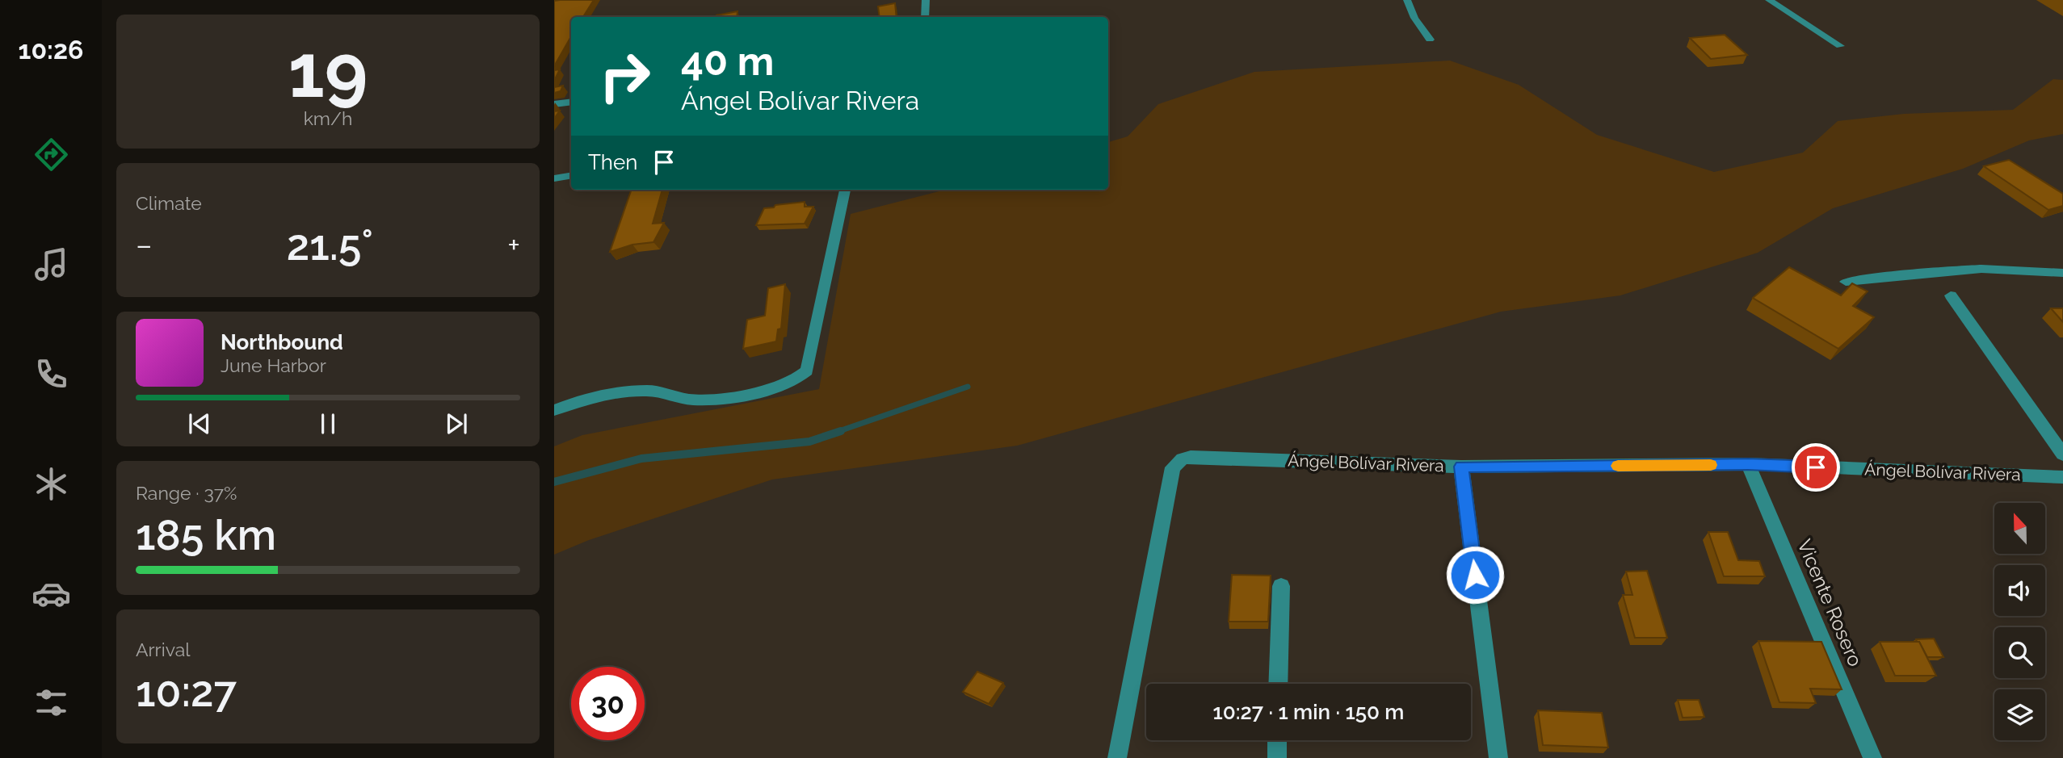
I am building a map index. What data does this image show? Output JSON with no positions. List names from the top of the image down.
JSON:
{
  "streets": {
    "street": ["Ángel Bolívar Rivera", "Vicente Rosero"]
  },
  "crossings": [
    ["Ángel Bolívar Rivera", "Vicente Rosero"]
  ],
  "north": "top",
  "page": {
    "tabs": "10:26",
    "tile": [
      ["19", "km/h"],
      "Climate",
      ["Range · 37%", "185 km"],
      ["Arrival", "10:27"]
    ],
    "turn": ["40 m", "Ángel Bolívar Rivera"],
    "then": "Then",
    "heat": ["−", "21.5°", "+"],
    "song": ["Northbound", "June Harbor"],
    "limit": "30",
    "trip": "10:27 · 1 min · 150 m"
  }
}
